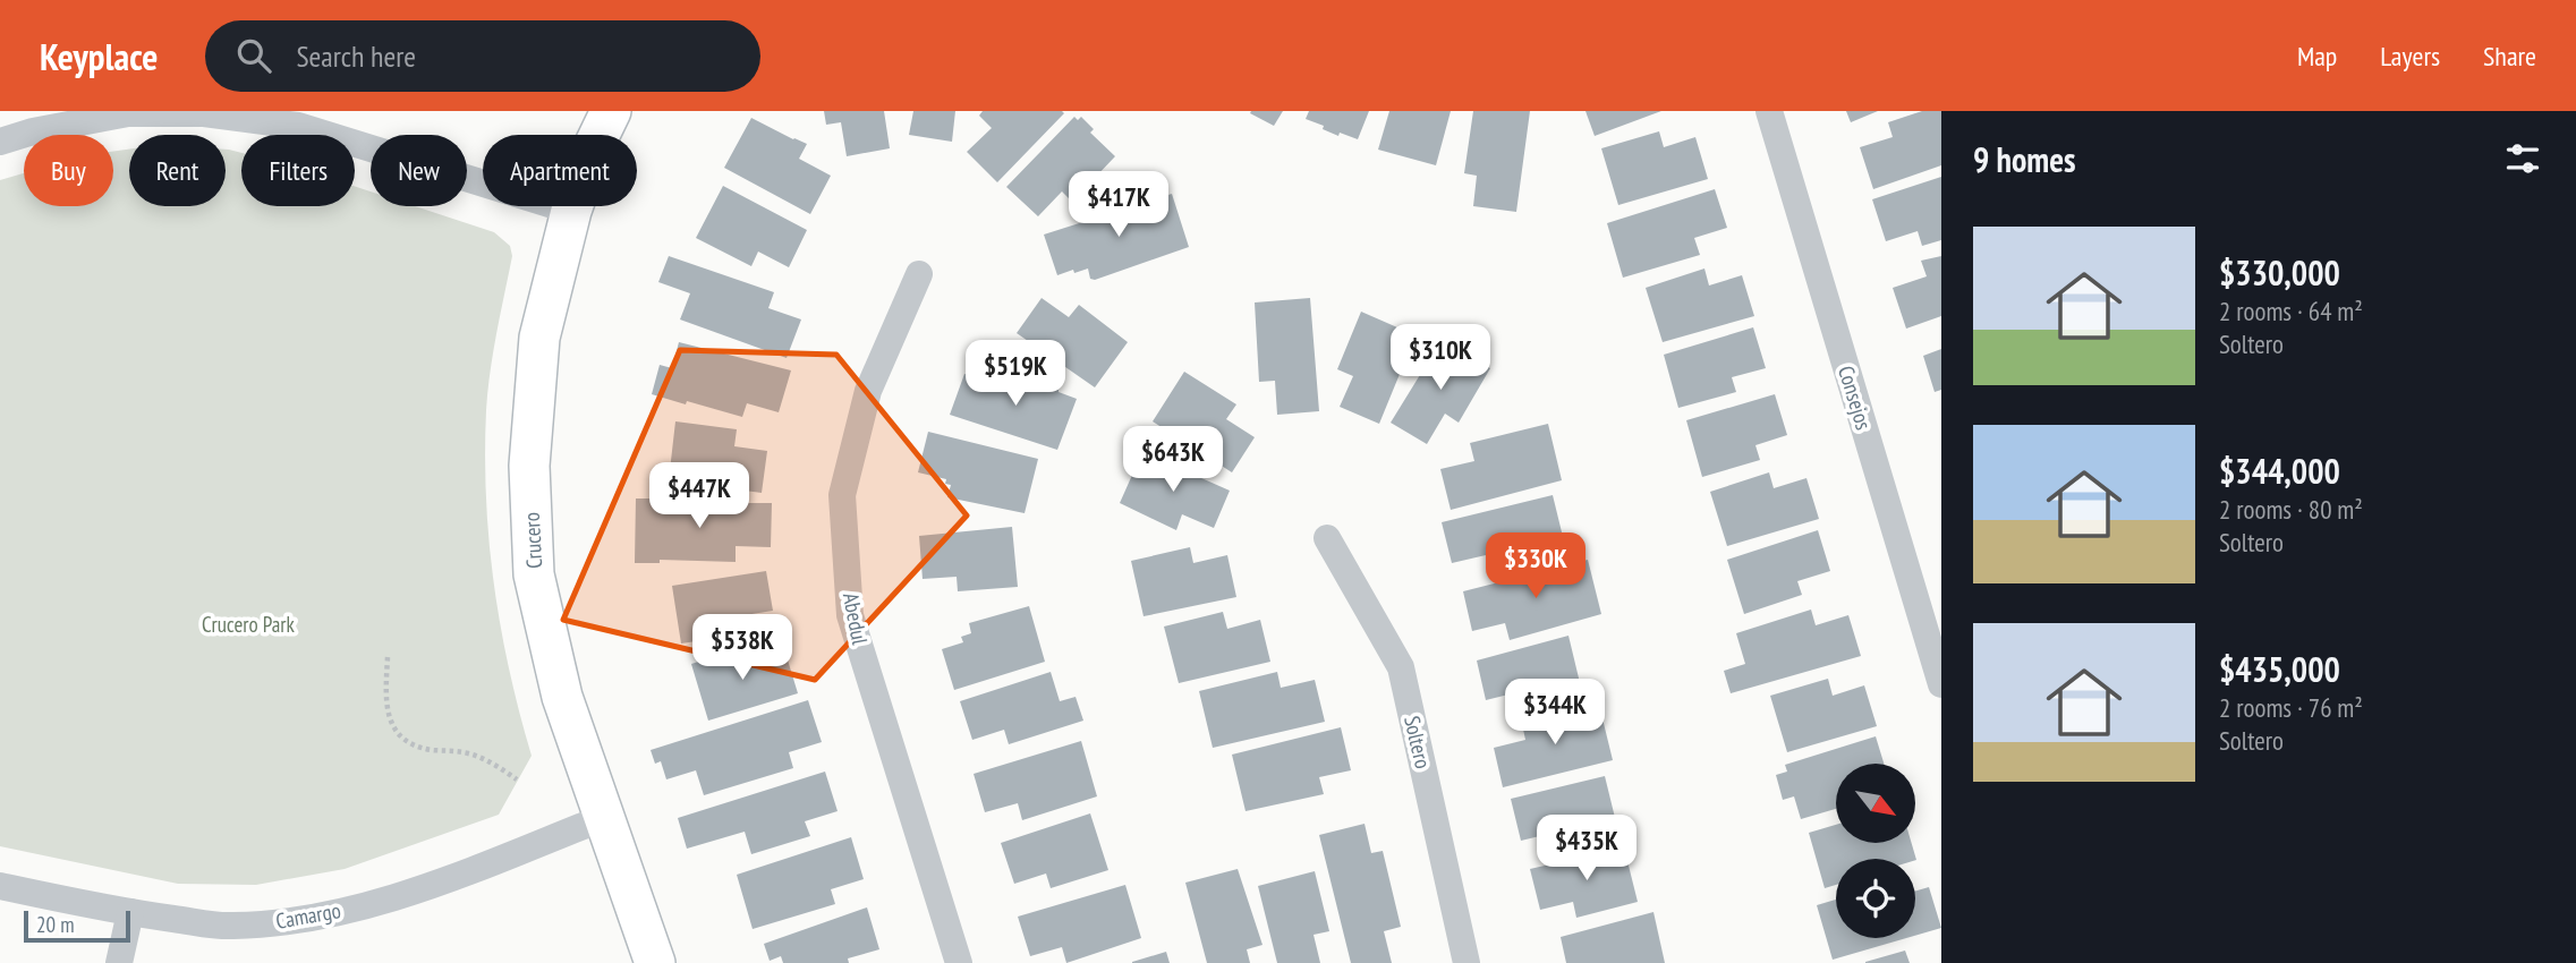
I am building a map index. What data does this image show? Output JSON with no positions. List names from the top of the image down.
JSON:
{
  "streets": {
    "street": [
      "Consejos",
      "Crucero",
      "Abedul",
      "Soltero",
      "Camargo"
    ]
  },
  "crossings": [
    ["Crucero", "Camargo"]
  ],
  "parks": ["Crucero Park"],
  "scale_bar": "20 m",
  "north": "bottom right",
  "page": {
    "header": "Keyplace",
    "search": "Search here",
    "nav": ["Map", "Layers", "Share"],
    "heading": "9 homes",
    "chip": [
      "Buy",
      "Rent",
      "Filters",
      "New",
      "Apartment"
    ],
    "price": [
      "$417K",
      "$310K",
      "$519K",
      "$643K",
      "$447K",
      "$330K",
      "$538K",
      "$344K",
      "$435K"
    ],
    "list": [
      {
        "name": "$330,000",
        "note": "2 rooms · 64 m² · Soltero"
      },
      {
        "name": "$344,000",
        "note": "2 rooms · 80 m² · Soltero"
      },
      {
        "name": "$435,000",
        "note": "2 rooms · 76 m² · Soltero"
      }
    ],
    "scale": "20 m"
  }
}
